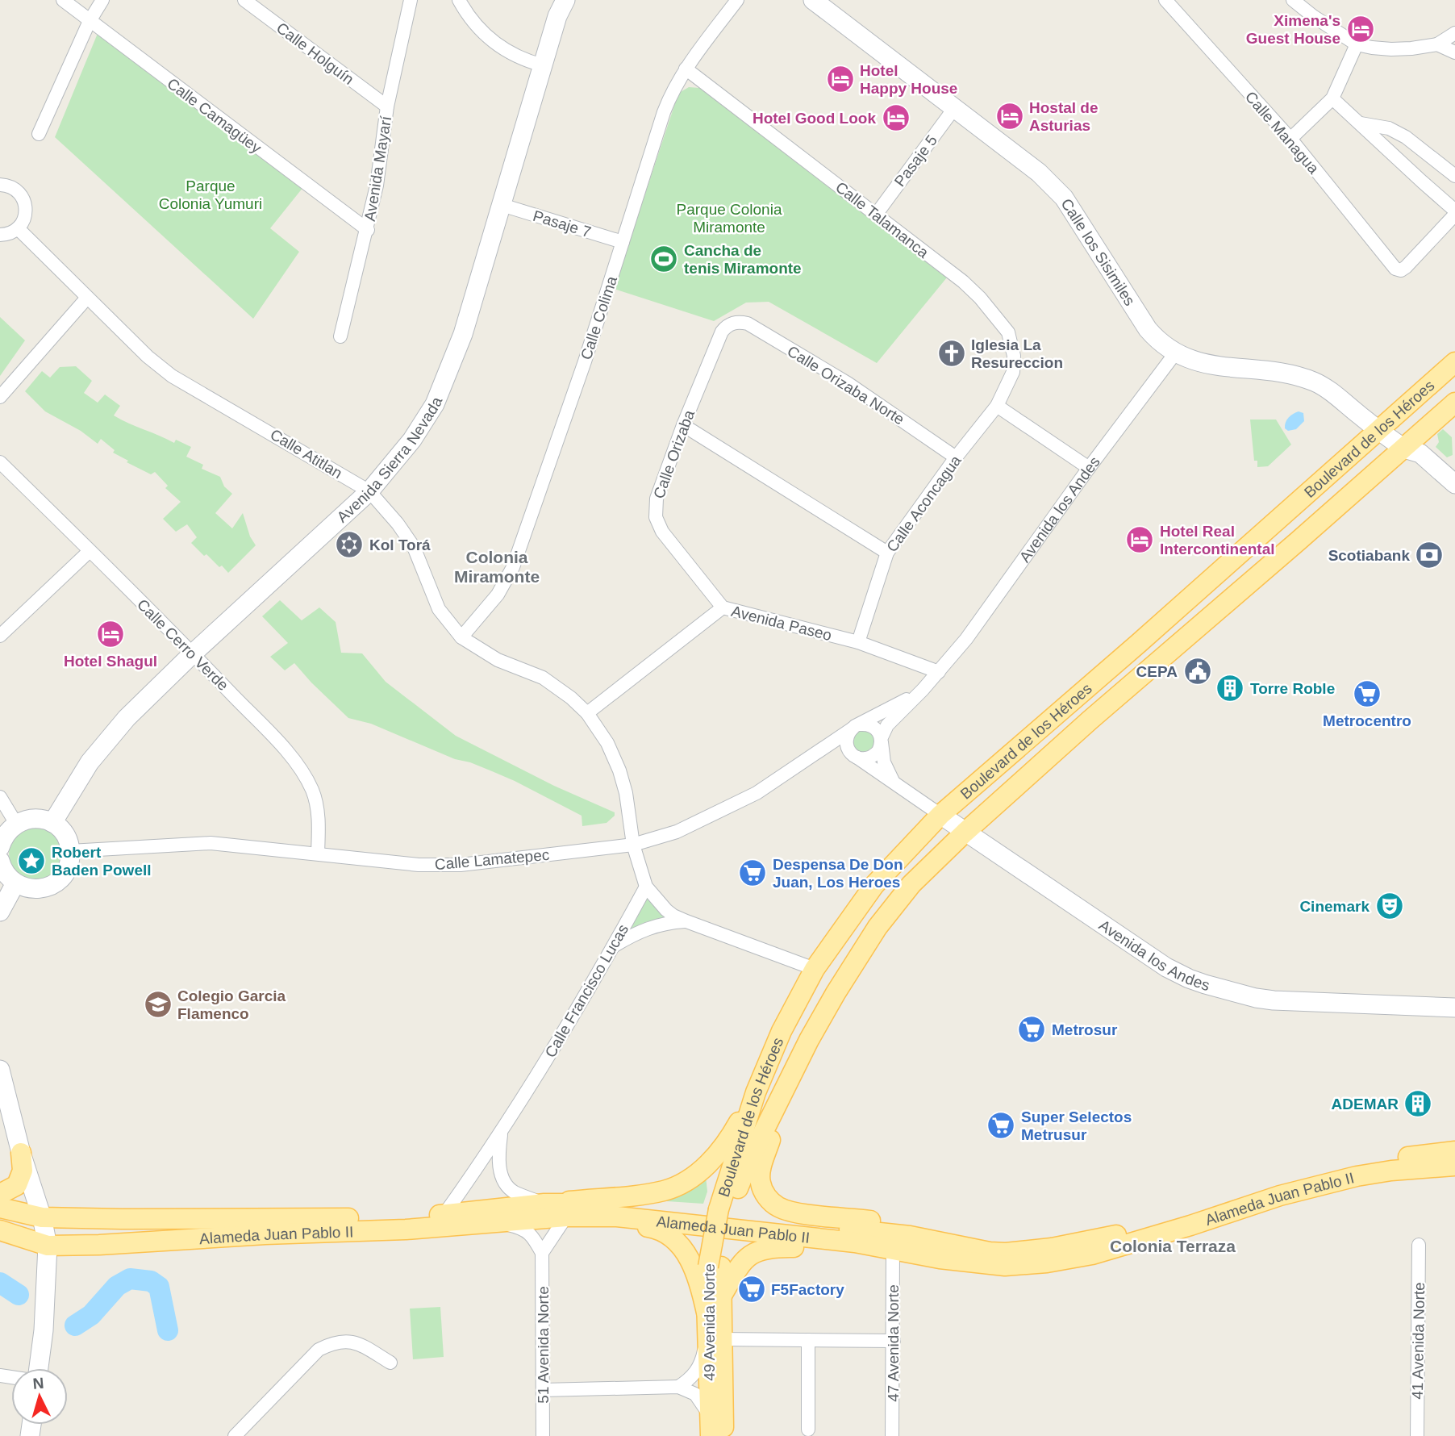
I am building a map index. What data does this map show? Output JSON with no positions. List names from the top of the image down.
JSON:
{
  "streets": {
    "main road": ["Boulevard de los Héroes", "Alameda Juan Pablo II", "49 Avenida Norte"],
    "street": [
      "Calle Holguín",
      "Calle Camagüey",
      "Calle Managua",
      "Pasaje 5",
      "Avenida Mayarí",
      "Calle Talamanca",
      "Pasaje 7",
      "Calle los Sisimiles",
      "Calle Colima",
      "Calle Orizaba Norte",
      "Calle Atitlan",
      "Calle Orizaba",
      "Avenida Sierra Nevada",
      "Calle Aconcagua",
      "Avenida los Andes",
      "Avenida Paseo",
      "Calle Cerro Verde",
      "Calle Lamatepec",
      "Calle Francisco Lucas",
      "41 Avenida Norte",
      "47 Avenida Norte",
      "51 Avenida Norte"
    ]
  },
  "crossings": [
    ["Calle Holguín", "Avenida Mayarí"],
    ["Calle Camagüey", "Avenida Mayarí"],
    ["Pasaje 5", "Calle Talamanca"],
    ["Pasaje 5", "Calle los Sisimiles"],
    ["Calle Talamanca", "Calle Colima"],
    ["Calle Talamanca", "Calle Aconcagua"],
    ["Pasaje 7", "Calle Colima"],
    ["Pasaje 7", "Avenida Sierra Nevada"],
    ["Calle los Sisimiles", "Boulevard de los Héroes"],
    ["Calle los Sisimiles", "Avenida los Andes"],
    ["Calle Colima", "Calle Atitlan"],
    ["Calle Orizaba Norte", "Calle Orizaba"],
    ["Calle Orizaba Norte", "Calle Aconcagua"],
    ["Boulevard de los Héroes", "Avenida los Andes"],
    ["Boulevard de los Héroes", "49 Avenida Norte"],
    ["Calle Atitlan", "Avenida Sierra Nevada"],
    ["Calle Atitlan", "Avenida Paseo"],
    ["Calle Atitlan", "Calle Lamatepec"],
    ["Calle Orizaba", "Avenida Paseo"],
    ["Avenida Sierra Nevada", "Calle Cerro Verde"],
    ["Calle Aconcagua", "Avenida Paseo"],
    ["Avenida los Andes", "Avenida Paseo"],
    ["Avenida los Andes", "Calle Lamatepec"],
    ["Calle Cerro Verde", "Calle Lamatepec"],
    ["Calle Francisco Lucas", "Alameda Juan Pablo II"],
    ["Alameda Juan Pablo II", "49 Avenida Norte"],
    ["Alameda Juan Pablo II", "47 Avenida Norte"],
    ["Alameda Juan Pablo II", "51 Avenida Norte"],
    ["49 Avenida Norte", "51 Avenida Norte"]
  ],
  "districts": ["Colonia Miramonte", "Colonia Terraza"],
  "parks": ["Parque Colonia Yumuri", "Parque Colonia Miramonte"],
  "places": {
    "hotel": [
      "Ximena's Guest House",
      "Hotel Happy House",
      "Hostal de Asturias",
      "Hotel Good Look",
      "Hotel Real Intercontinental",
      "Hotel Shagul"
    ],
    "sports": ["Cancha de tenis Miramonte"],
    "church": ["Iglesia La Resureccion"],
    "synagogue": ["Kol Torá"],
    "bank": ["Scotiabank"],
    "public building": ["CEPA"],
    "building": ["Torre Roble", "ADEMAR"],
    "supermarket": [
      "Metrocentro",
      "Despensa De Don Juan, Los Heroes",
      "Metrosur",
      "Super Selectos Metrusur",
      "F5Factory"
    ],
    "place": ["Robert Baden Powell"],
    "theatre": ["Cinemark"],
    "school or university": ["Colegio Garcia Flamenco"]
  },
  "north": "top"
}
